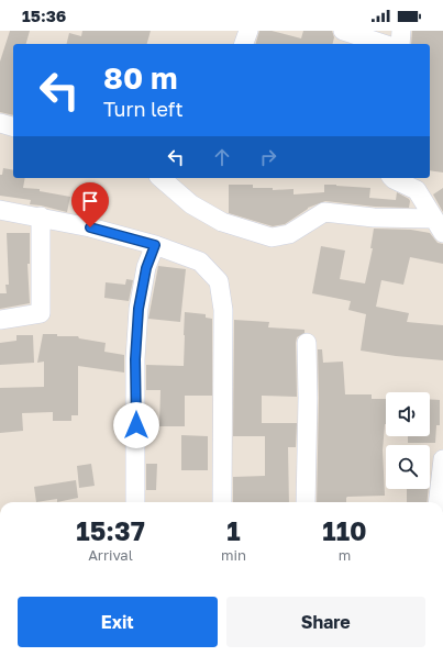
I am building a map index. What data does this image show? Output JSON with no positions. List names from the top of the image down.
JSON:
{
  "page": {
    "status": "15:36",
    "turn": ["80 m", "Turn left"],
    "eta": [
      "15:37",
      "Arrival",
      "1",
      "min",
      "110",
      "m"
    ],
    "buttons": ["Exit", "Share"]
  }
}
